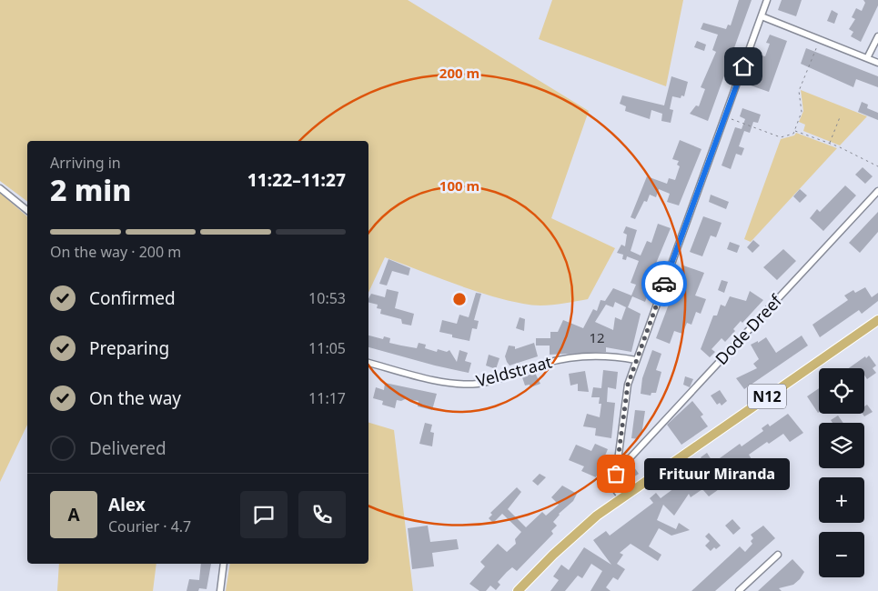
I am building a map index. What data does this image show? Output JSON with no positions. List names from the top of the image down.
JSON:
{
  "streets": {
    "main road": ["N12"],
    "street": ["Dode Dreef", "Veldstraat"]
  },
  "places": ["Frituur Miranda"],
  "house_numbers": ["12"],
  "page": {
    "heading": ["2 min", "Arriving in", "11:22–11:27"],
    "panel": ["Alex", "Courier · 4.7"],
    "bar": "On the way · 200 m",
    "list": [
      ["Confirmed", "10:53"],
      ["Preparing", "11:05"],
      ["On the way", "11:17"],
      "Delivered"
    ],
    "map_buttons": ["+", "−"],
    "bubble": "Frituur Miranda",
    "round": "A"
  },
  "rings": ["200 m", "100 m"]
}
